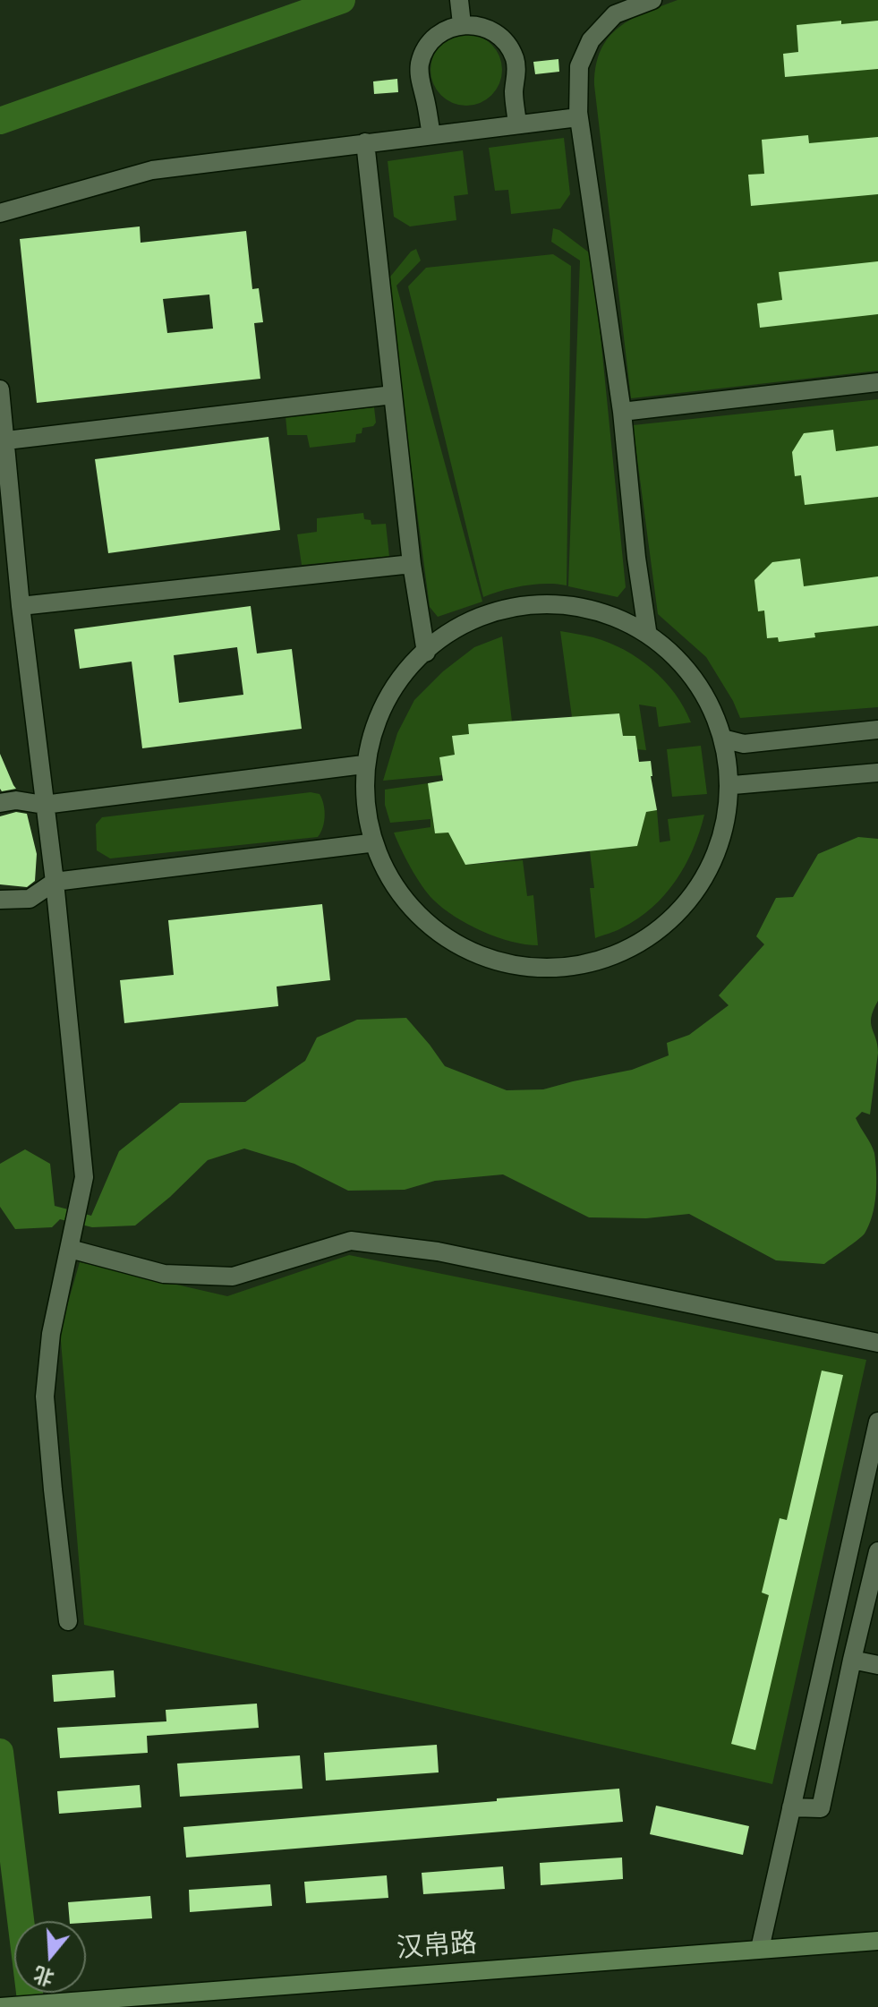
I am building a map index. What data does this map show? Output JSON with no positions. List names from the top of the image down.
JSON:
{
  "streets": {
    "street": ["汉帛路"]
  },
  "north": "bottom"
}
